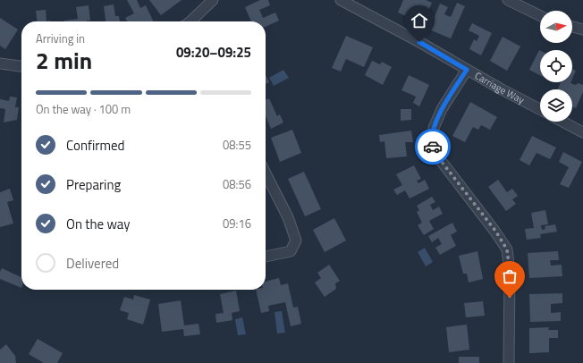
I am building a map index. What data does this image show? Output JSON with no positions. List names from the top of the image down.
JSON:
{
  "streets": {
    "street": ["Carriage Way"]
  },
  "north": "right",
  "page": {
    "heading": ["2 min", "Arriving in", "09:20–09:25"],
    "bar": "On the way · 100 m",
    "list": [
      ["Confirmed", "08:55"],
      ["Preparing", "08:56"],
      ["On the way", "09:16"],
      "Delivered"
    ]
  }
}
